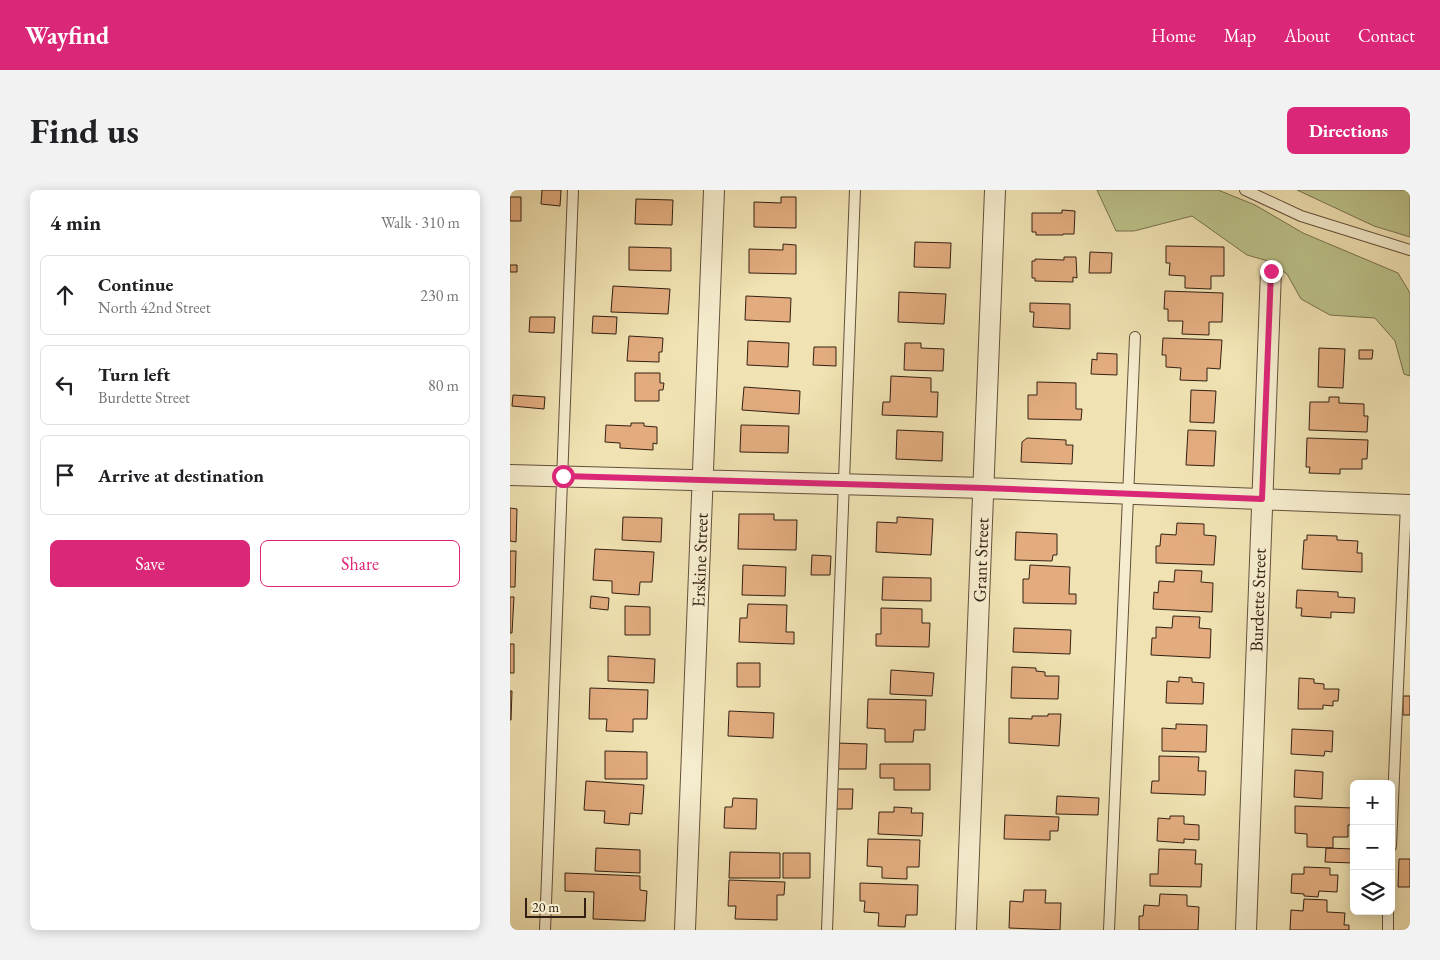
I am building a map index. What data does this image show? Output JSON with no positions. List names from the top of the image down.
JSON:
{
  "streets": {
    "street": ["Erskine Street", "Grant Street", "Burdette Street"]
  },
  "scale_bar": "20 m",
  "page": {
    "header": "Wayfind",
    "nav": [
      "Home",
      "Map",
      "About",
      "Contact"
    ],
    "buttons": [
      "Directions",
      ["Save", "Share"]
    ],
    "title": "Find us",
    "heading": ["4 min", "Walk · 310 m"],
    "list": [
      ["Continue", "North 42nd Street", "230 m"],
      ["Turn left", "Burdette Street", "80 m"],
      "Arrive at destination"
    ],
    "map_buttons": ["+", "−"],
    "scale": "20 m"
  }
}
